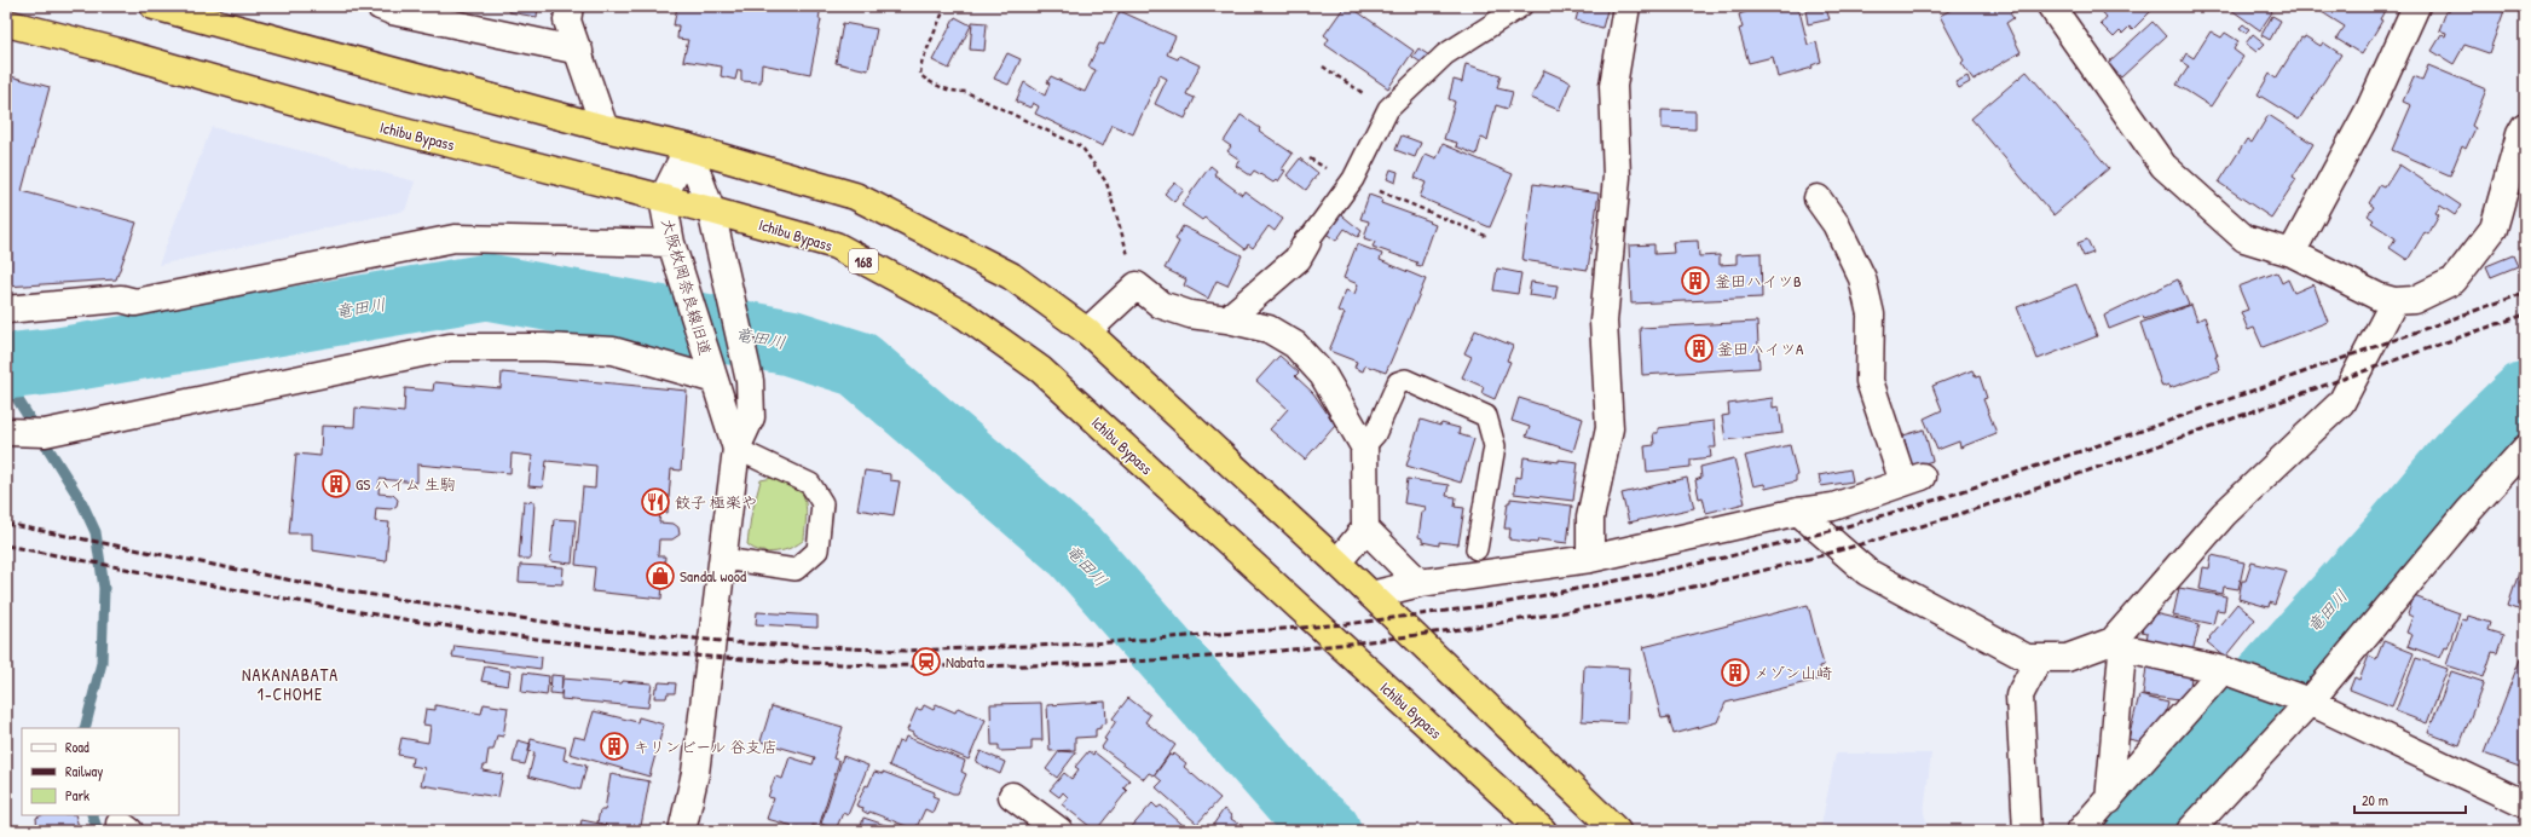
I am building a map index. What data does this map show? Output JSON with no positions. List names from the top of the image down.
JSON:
{
  "streets": {
    "highway": ["Ichibu Bypass", "168"],
    "street": ["大阪枚岡奈良線旧道"]
  },
  "crossings": [
    ["Ichibu Bypass", "大阪枚岡奈良線旧道"]
  ],
  "districts": ["NAKANABATA 1-CHOME"],
  "water": ["竜田川"],
  "places": {
    "building": [
      "釜田ハイツB",
      "釜田ハイツA",
      "GS ハイム 生駒",
      "メゾン山崎",
      "キリンビール 谷支店"
    ],
    "restaurant": ["餃子 極楽や"],
    "shop": ["Sandal wood"],
    "station": ["Nabata"]
  },
  "legend": ["Road", "Railway", "Park"],
  "scale_bar": "20 m"
}
